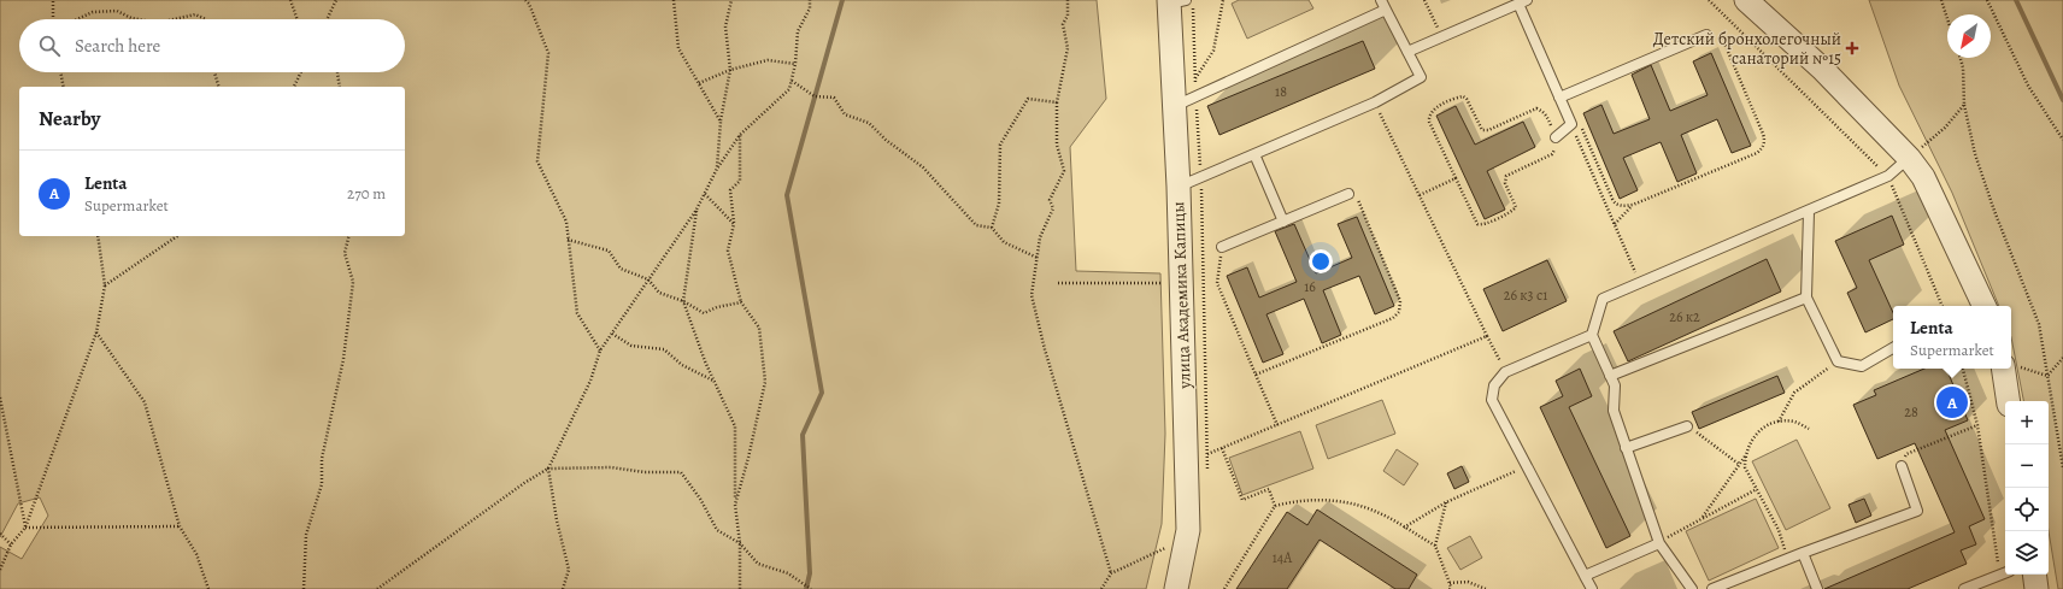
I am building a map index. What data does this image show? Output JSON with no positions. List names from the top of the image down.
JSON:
{
  "streets": {
    "street": ["улица Академика Капицы"]
  },
  "places": {
    "health": ["Детский бронхолегочный санаторий №15"]
  },
  "house_numbers": [
    "18",
    "16",
    "26 к3 с1",
    "26 к2",
    "28",
    "14А"
  ],
  "north": "bottom left",
  "page": {
    "search": "Search here",
    "heading": "Nearby",
    "list": [
      {
        "mark": "A",
        "name": "Lenta",
        "note": "Supermarket",
        "value": "270 m"
      }
    ],
    "popup": ["Lenta", "Supermarket"],
    "pins": "A",
    "map_buttons": ["+", "−"]
  }
}
